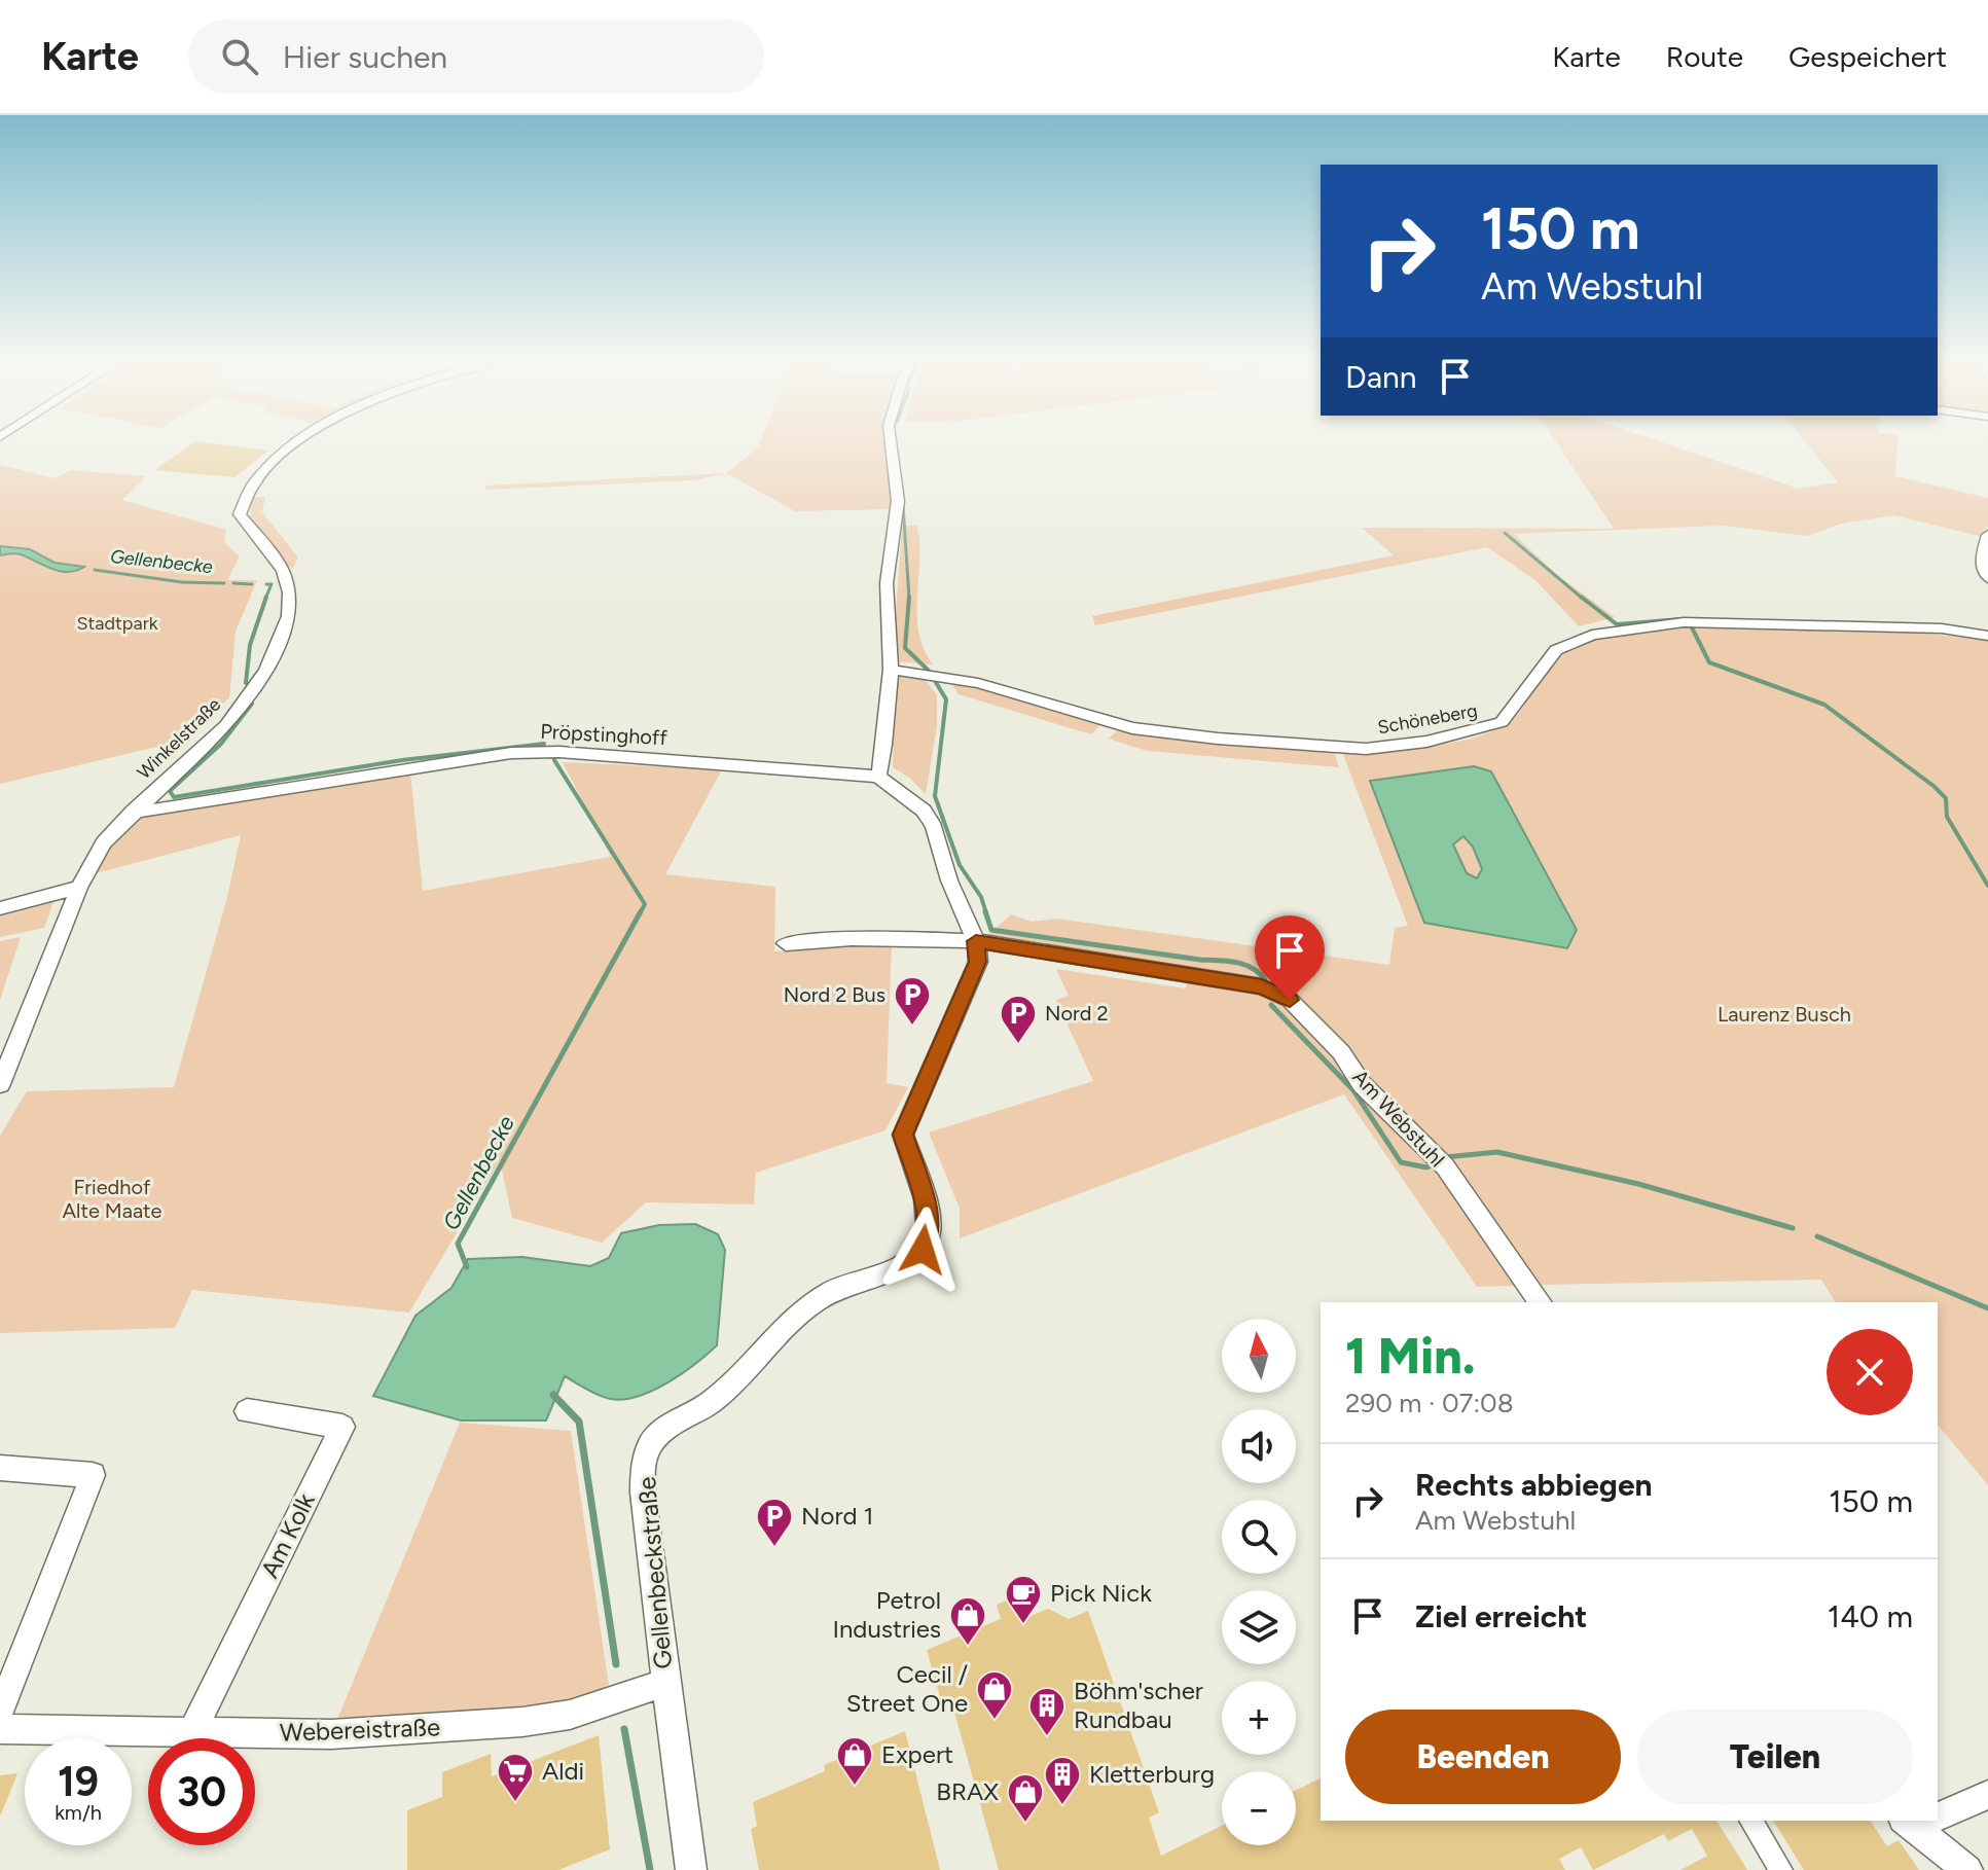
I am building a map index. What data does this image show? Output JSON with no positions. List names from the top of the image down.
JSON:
{
  "streets": {
    "street": [
      "Schöneberg",
      "Pröpstinghoff",
      "Winkelstraße",
      "Am Webstuhl",
      "Am Kolk",
      "Gellenbeckstraße",
      "Webereistraße"
    ]
  },
  "crossings": [
    ["Pröpstinghoff", "Winkelstraße"],
    ["Am Webstuhl", "Gellenbeckstraße"],
    ["Am Kolk", "Webereistraße"],
    ["Gellenbeckstraße", "Webereistraße"]
  ],
  "water": ["Gellenbecke"],
  "parks": ["Stadtpark", "Laurenz Busch", "Friedhof Alte Maate"],
  "places": {
    "parking": ["Nord 2 Bus", "Nord 2", "Nord 1"],
    "cafe": ["Pick Nick"],
    "shop": [
      "Petrol Industries",
      "Cecil / Street One",
      "Expert",
      "BRAX"
    ],
    "building": ["Böhm'scher Rundbau", "Kletterburg"],
    "supermarket": ["Aldi"]
  },
  "north": "top",
  "page": {
    "header": "Karte",
    "search": "Hier suchen",
    "nav": ["Karte", "Route", "Gespeichert"],
    "turn": ["150 m", "Am Webstuhl"],
    "then": "Dann",
    "heading": ["1 Min.", "290 m · 07:08"],
    "map_buttons": ["+", "−"],
    "list": [
      {
        "name": "Rechts abbiegen",
        "note": "Am Webstuhl",
        "value": "150 m"
      },
      {
        "name": "Ziel erreicht",
        "value": "140 m"
      }
    ],
    "buttons": ["Beenden", "Teilen"],
    "speed": "19 km/h",
    "limit": "30"
  }
}
